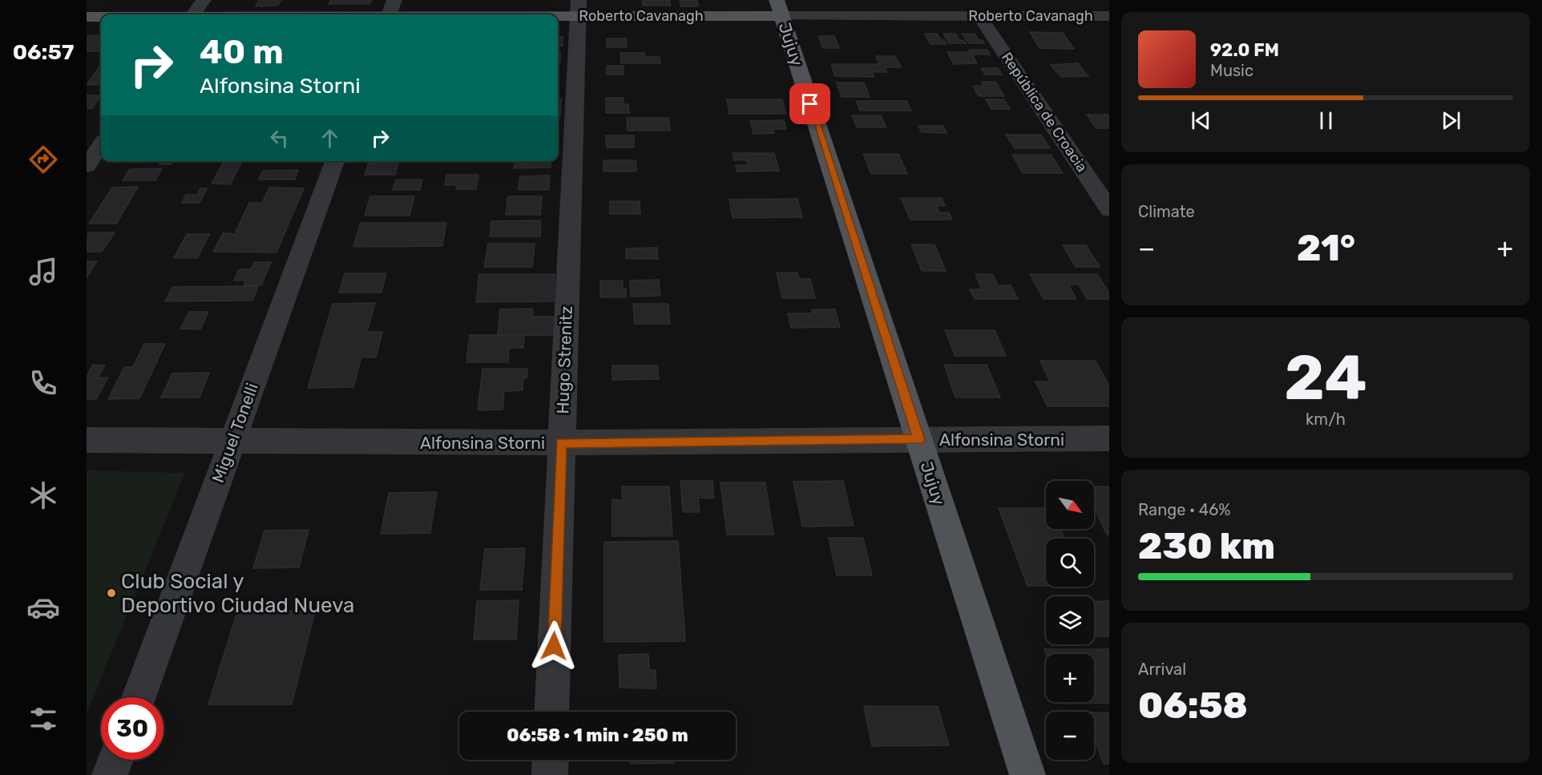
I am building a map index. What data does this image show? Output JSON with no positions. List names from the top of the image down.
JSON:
{
  "streets": {
    "main road": ["Roberto Cavanagh", "Jujuy"],
    "street": [
      "República de Croacia",
      "Hugo Strenitz",
      "Miguel Tonelli",
      "Alfonsina Storni"
    ]
  },
  "crossings": [
    ["Roberto Cavanagh", "Jujuy"],
    ["Roberto Cavanagh", "República de Croacia"],
    ["Roberto Cavanagh", "Hugo Strenitz"],
    ["Jujuy", "Alfonsina Storni"],
    ["Hugo Strenitz", "Alfonsina Storni"],
    ["Miguel Tonelli", "Alfonsina Storni"]
  ],
  "places": ["Club Social y Deportivo Ciudad Nueva"],
  "north": "bottom right",
  "page": {
    "tabs": "06:57",
    "turn": ["40 m", "Alfonsina Storni"],
    "song": ["92.0 FM", "Music"],
    "tile": [
      "Climate",
      ["24", "km/h"],
      ["Range · 46%", "230 km"],
      ["Arrival", "06:58"]
    ],
    "heat": ["−", "21°", "+"],
    "map_buttons": ["+", "−"],
    "limit": "30",
    "trip": "06:58 · 1 min · 250 m"
  }
}
